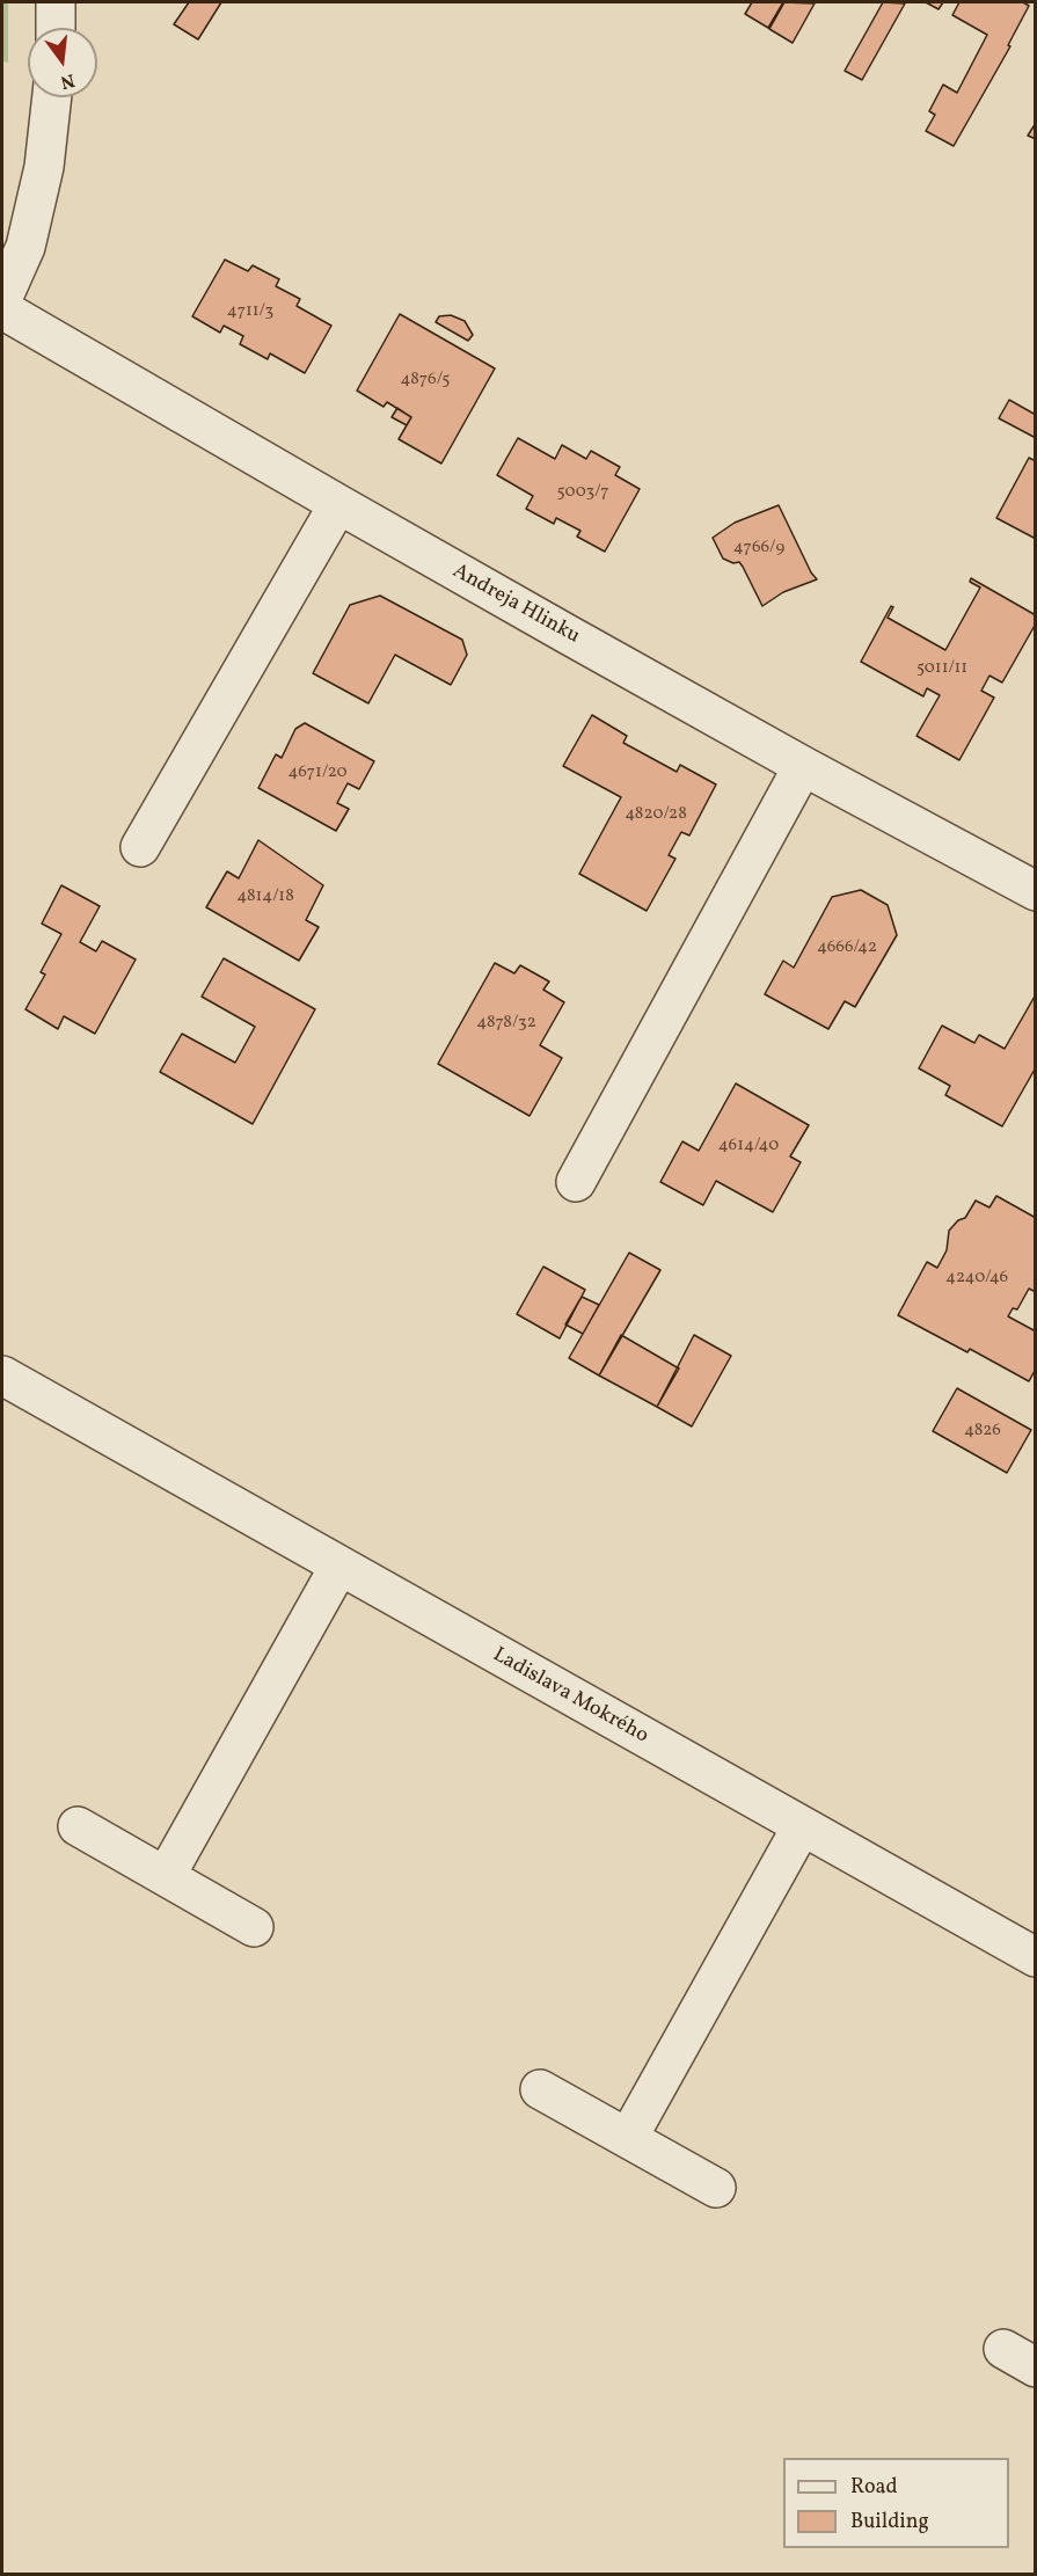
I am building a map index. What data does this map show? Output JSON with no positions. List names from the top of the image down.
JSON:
{
  "streets": {
    "street": ["Andreja Hlinku", "Ladislava Mokrého"]
  },
  "house_numbers": [
    "4711/3",
    "4876/5",
    "5003/7",
    "4766/9",
    "5011/11",
    "4671/20",
    "4820/28",
    "4814/18",
    "4666/42",
    "4878/32",
    "4614/40",
    "4240/46",
    "4826"
  ],
  "legend": ["Road", "Building"],
  "north": "bottom"
}
